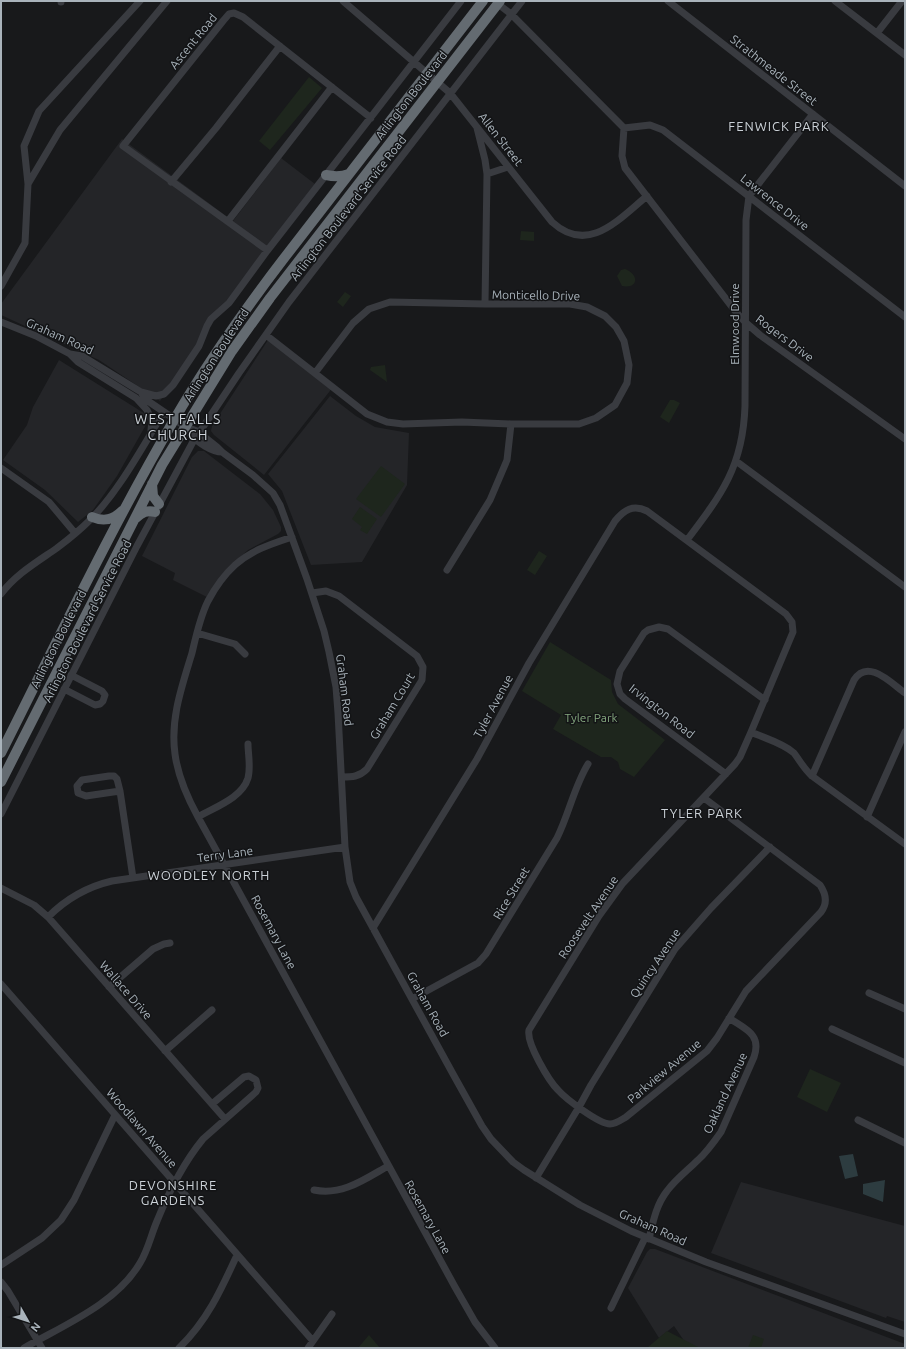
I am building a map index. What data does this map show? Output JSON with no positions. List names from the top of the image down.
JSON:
{
  "streets": {
    "highway": ["Arlington Boulevard"],
    "street": [
      "Ascent Road",
      "Strathmeade Street",
      "Allen Street",
      "Lawrence Drive",
      "Arlington Boulevard Service Road",
      "Monticello Drive",
      "Elmwood Drive",
      "Graham Road",
      "Rogers Drive",
      "Graham Court",
      "Tyler Avenue",
      "Irvington Road",
      "Terry Lane",
      "Rice Street",
      "Roosevelt Avenue",
      "Rosemary Lane",
      "Quincy Avenue",
      "Wallace Drive",
      "Parkview Avenue",
      "Oakland Avenue",
      "Woodlawn Avenue"
    ]
  },
  "crossings": [
    ["Arlington Boulevard", "Allen Street"],
    ["Arlington Boulevard", "Graham Road"],
    ["Allen Street", "Arlington Boulevard Service Road"],
    ["Allen Street", "Rogers Drive"],
    ["Lawrence Drive", "Elmwood Drive"],
    ["Lawrence Drive", "Rogers Drive"],
    ["Arlington Boulevard Service Road", "Monticello Drive"],
    ["Arlington Boulevard Service Road", "Graham Road"],
    ["Elmwood Drive", "Rogers Drive"],
    ["Elmwood Drive", "Tyler Avenue"],
    ["Elmwood Drive", "Roosevelt Avenue"],
    ["Graham Road", "Graham Court"],
    ["Graham Road", "Tyler Avenue"],
    ["Graham Road", "Terry Lane"],
    ["Graham Road", "Rice Street"],
    ["Graham Road", "Rosemary Lane"],
    ["Graham Road", "Oakland Avenue"],
    ["Tyler Avenue", "Roosevelt Avenue"],
    ["Irvington Road", "Roosevelt Avenue"],
    ["Terry Lane", "Rosemary Lane"],
    ["Terry Lane", "Wallace Drive"],
    ["Roosevelt Avenue", "Quincy Avenue"],
    ["Roosevelt Avenue", "Parkview Avenue"],
    ["Quincy Avenue", "Parkview Avenue"],
    ["Parkview Avenue", "Oakland Avenue"]
  ],
  "districts": [
    "FENWICK PARK",
    "WEST FALLS CHURCH",
    "TYLER PARK",
    "WOODLEY NORTH",
    "DEVONSHIRE GARDENS"
  ],
  "parks": ["Tyler Park"],
  "north": "bottom right"
}
